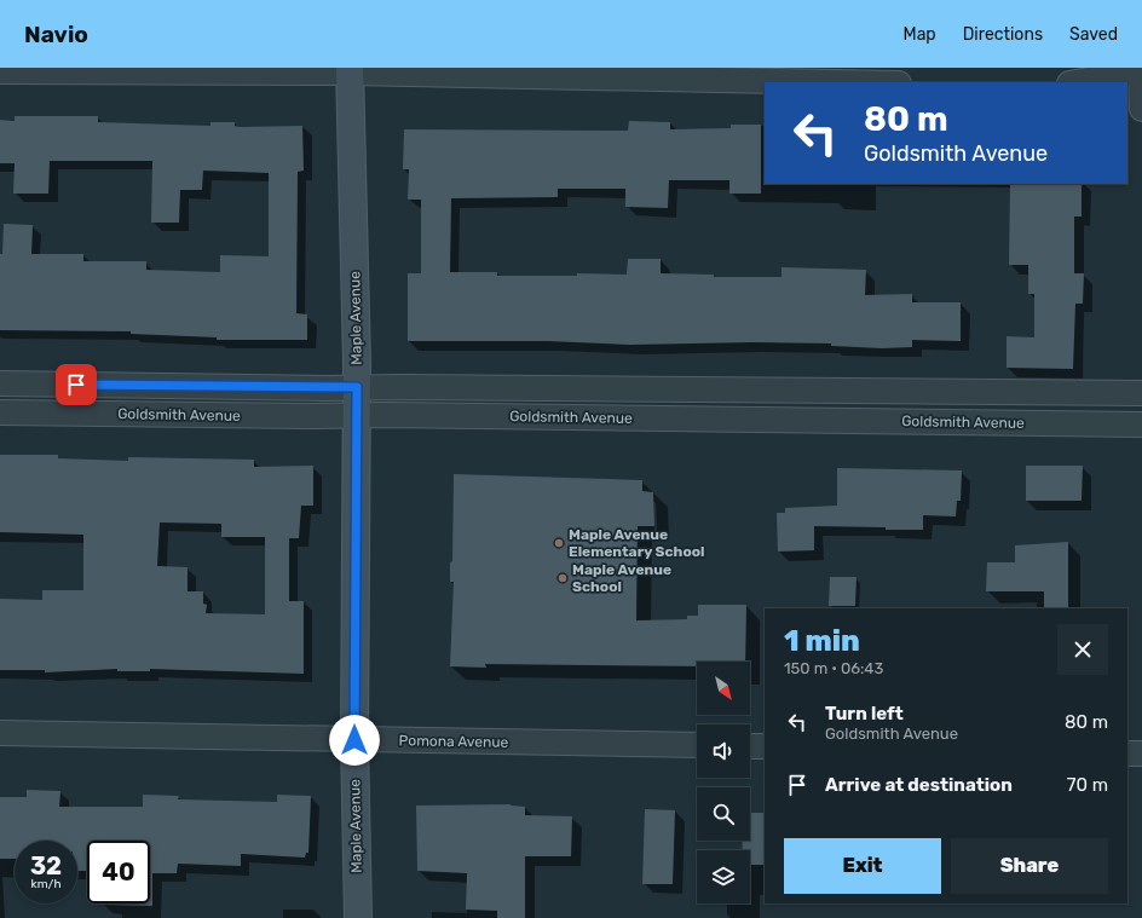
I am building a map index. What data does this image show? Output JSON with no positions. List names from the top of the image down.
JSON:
{
  "streets": {
    "street": ["Maple Avenue", "Goldsmith Avenue", "Pomona Avenue"]
  },
  "crossings": [
    ["Maple Avenue", "Goldsmith Avenue"],
    ["Maple Avenue", "Pomona Avenue"]
  ],
  "places": ["Maple Avenue Elementary School", "Maple Avenue School"],
  "north": "bottom right",
  "page": {
    "header": "Navio",
    "nav": ["Map", "Directions", "Saved"],
    "turn": ["80 m", "Goldsmith Avenue"],
    "heading": ["1 min", "150 m · 06:43"],
    "list": [
      {
        "name": "Turn left",
        "note": "Goldsmith Avenue",
        "value": "80 m"
      },
      {
        "name": "Arrive at destination",
        "value": "70 m"
      }
    ],
    "buttons": ["Exit", "Share"],
    "speed": "32 km/h",
    "limit": "40"
  }
}
